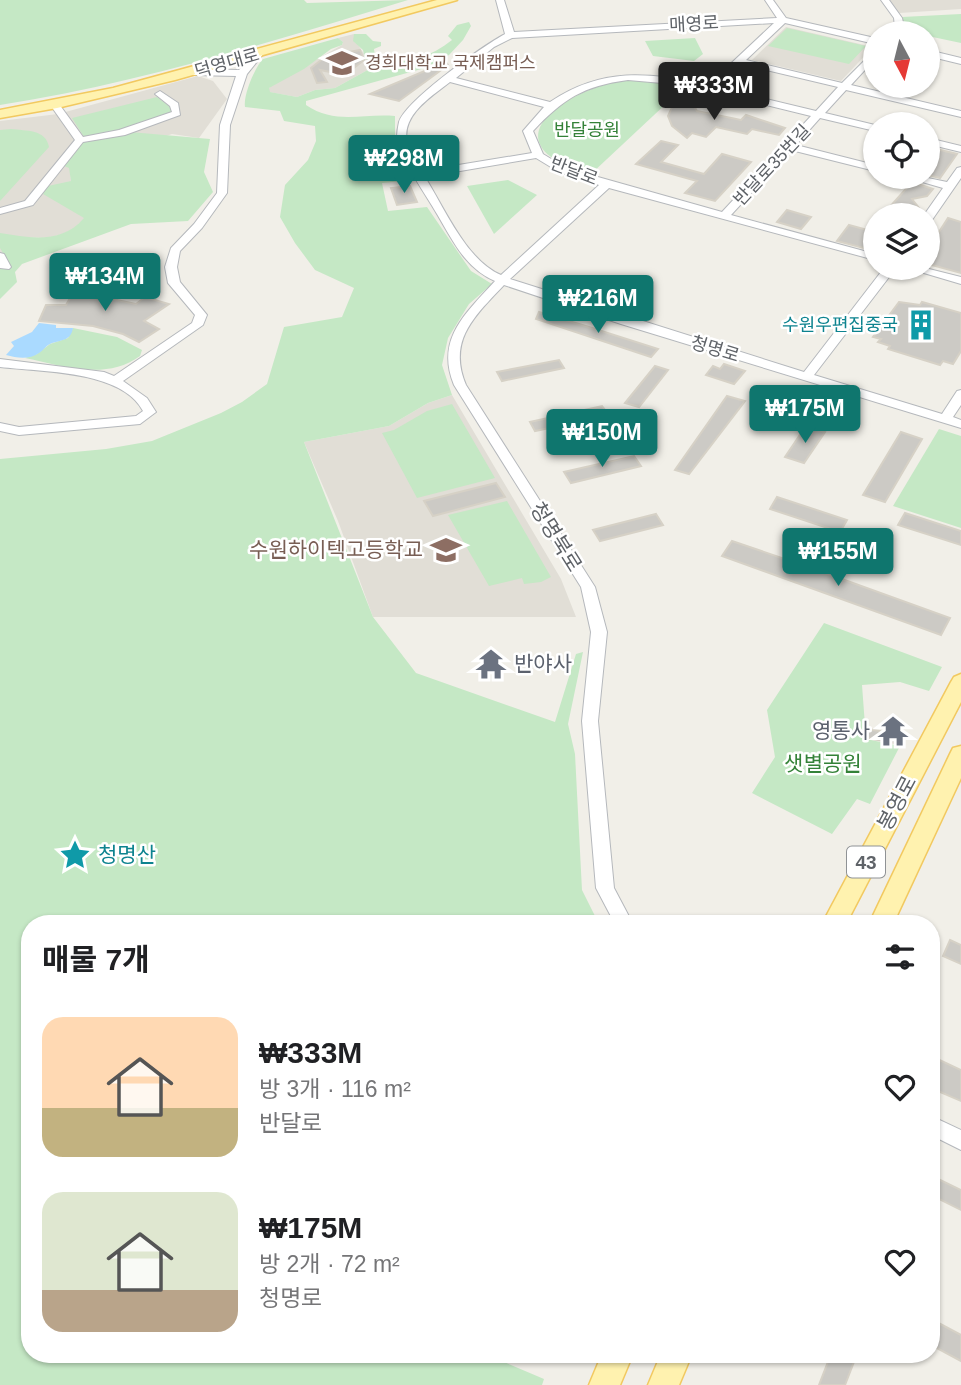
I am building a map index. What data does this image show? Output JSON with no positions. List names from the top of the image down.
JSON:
{
  "streets": {
    "main road": ["덕영대로", "봉영로", "43"],
    "street": [
      "매영로",
      "반달로35번길",
      "반달로",
      "청명로",
      "청명북로"
    ]
  },
  "crossings": [
    ["매영로", "청명로"],
    ["반달로35번길", "반달로"],
    ["반달로", "청명북로"],
    ["청명로", "청명북로"]
  ],
  "parks": ["반달공원", "샛별공원"],
  "places": {
    "school or university": ["경희대학교 국제캠퍼스", "수원하이텍고등학교"],
    "building": ["수원우편집중국"],
    "temple": ["반야사", "영통사"],
    "place": ["청명산"]
  },
  "north": "bottom",
  "page": {
    "price": [
      "₩333M",
      "₩298M",
      "₩134M",
      "₩216M",
      "₩175M",
      "₩150M",
      "₩155M"
    ],
    "heading": "매물 7개",
    "list": [
      {
        "name": "₩333M",
        "note": "방 3개 · 116 m² · 반달로"
      },
      {
        "name": "₩175M",
        "note": "방 2개 · 72 m² · 청명로"
      }
    ]
  }
}
